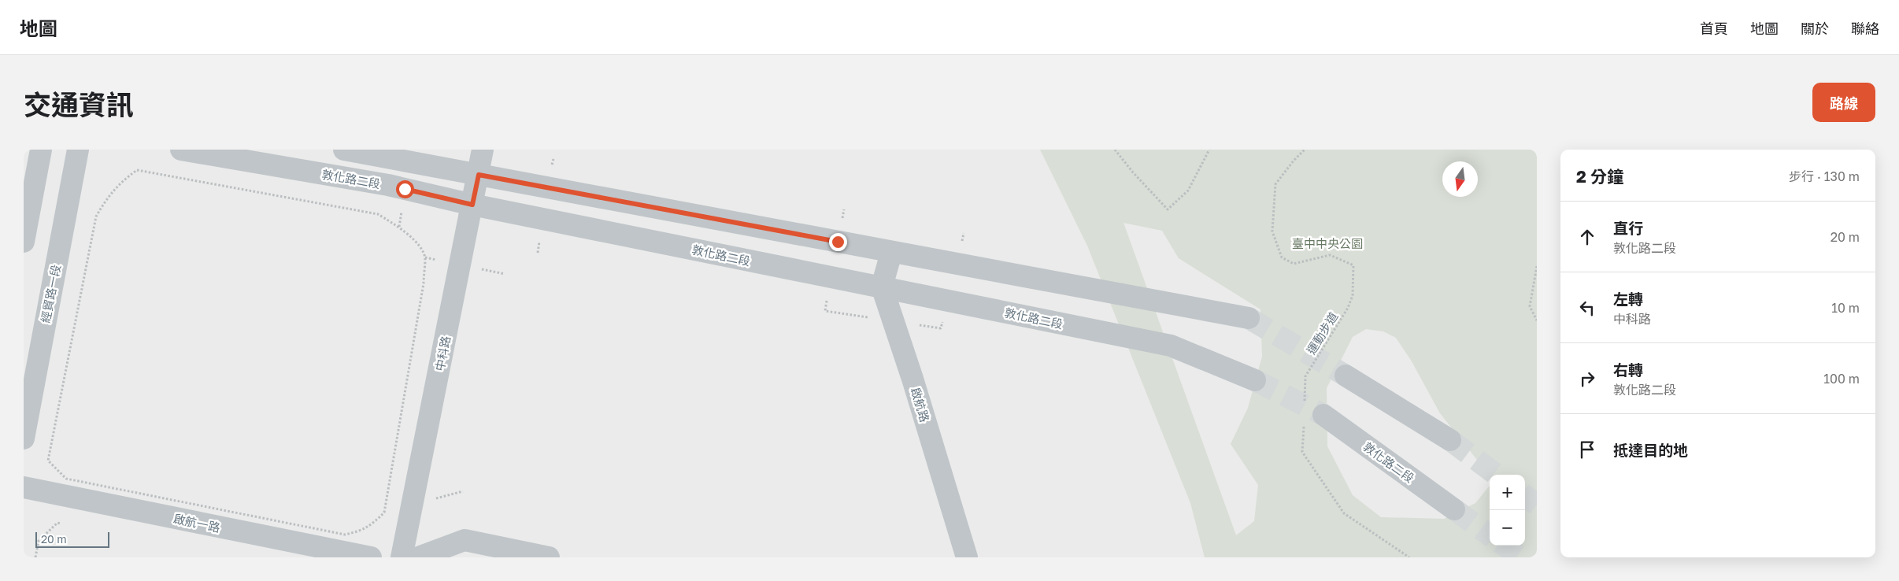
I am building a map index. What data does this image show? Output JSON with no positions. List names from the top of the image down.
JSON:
{
  "streets": {
    "street": [
      "敦化路二段",
      "經貿路一段",
      "中科路",
      "啟航路",
      "啟航一路"
    ],
    "path": ["運動步道"]
  },
  "crossings": [
    ["敦化路二段", "中科路"],
    ["敦化路二段", "啟航路"]
  ],
  "parks": ["臺中中央公園"],
  "scale_bar": "20 m",
  "north": "bottom",
  "page": {
    "header": "地圖",
    "nav": [
      "首頁",
      "地圖",
      "關於",
      "聯絡"
    ],
    "title": "交通資訊",
    "buttons": "路線",
    "heading": ["2 分鐘", "步行 · 130 m"],
    "list": [
      ["直行", "敦化路二段", "20 m"],
      ["左轉", "中科路", "10 m"],
      ["右轉", "敦化路二段", "100 m"],
      "抵達目的地"
    ],
    "map_buttons": ["+", "−"],
    "scale": "20 m"
  }
}
